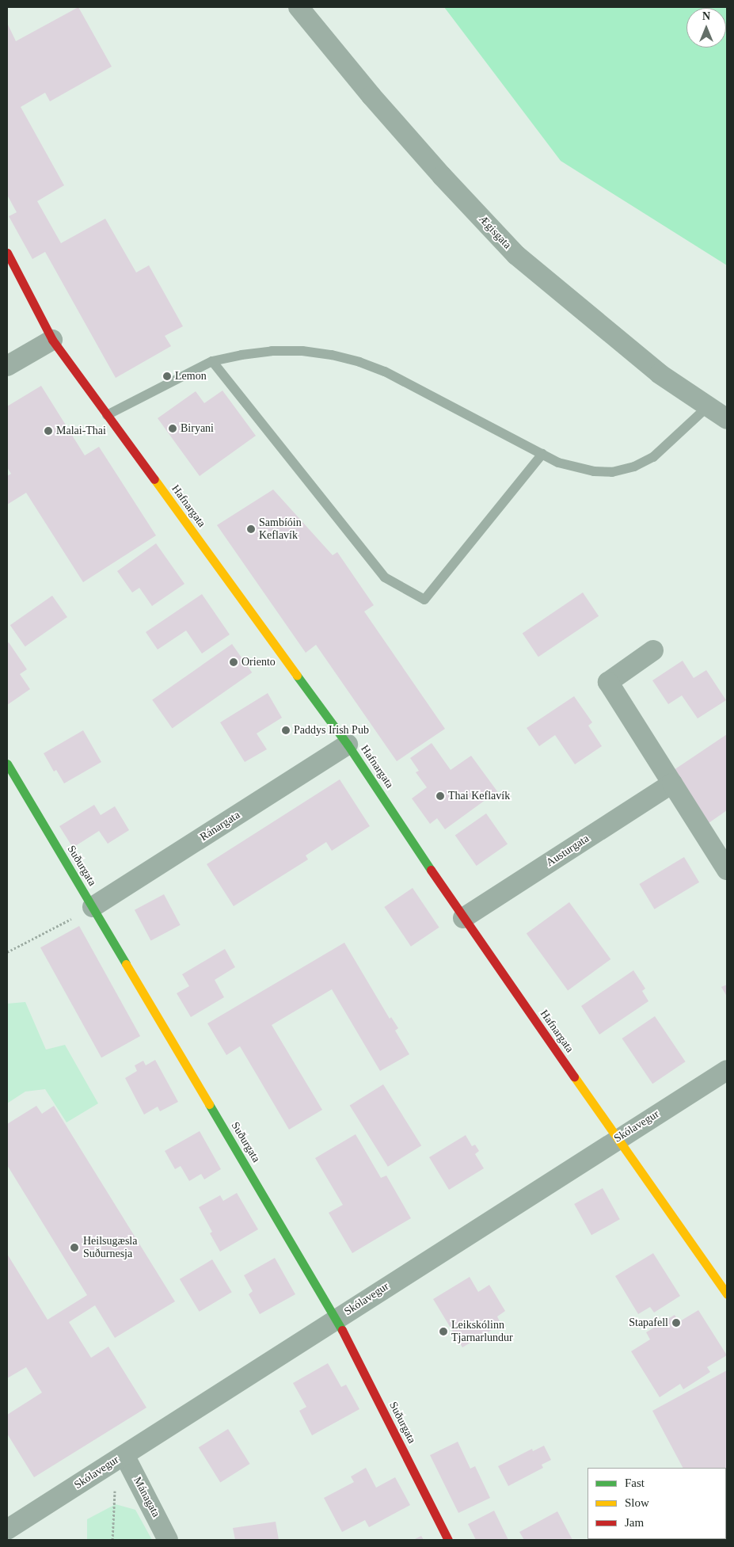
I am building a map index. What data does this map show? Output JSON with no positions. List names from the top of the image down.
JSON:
{
  "streets": {
    "street": [
      "Ægisgata",
      "Hafnargata",
      "Ránargata",
      "Austurgata",
      "Suðurgata",
      "Skólavegur",
      "Mánagata"
    ]
  },
  "crossings": [
    ["Hafnargata", "Ránargata"],
    ["Hafnargata", "Austurgata"],
    ["Hafnargata", "Skólavegur"],
    ["Ránargata", "Suðurgata"],
    ["Suðurgata", "Skólavegur"],
    ["Skólavegur", "Mánagata"]
  ],
  "places": [
    "Lemon",
    "Biryani",
    "Malai-Thai",
    "Sambíóin Keflavík",
    "Oriento",
    "Paddys Irish Pub",
    "Thai Keflavík",
    "Heilsugæsla Suðurnesja",
    "Stapafell",
    "Leikskólinn Tjarnarlundur"
  ],
  "legend": ["Fast", "Slow", "Jam"],
  "north": "top"
}
